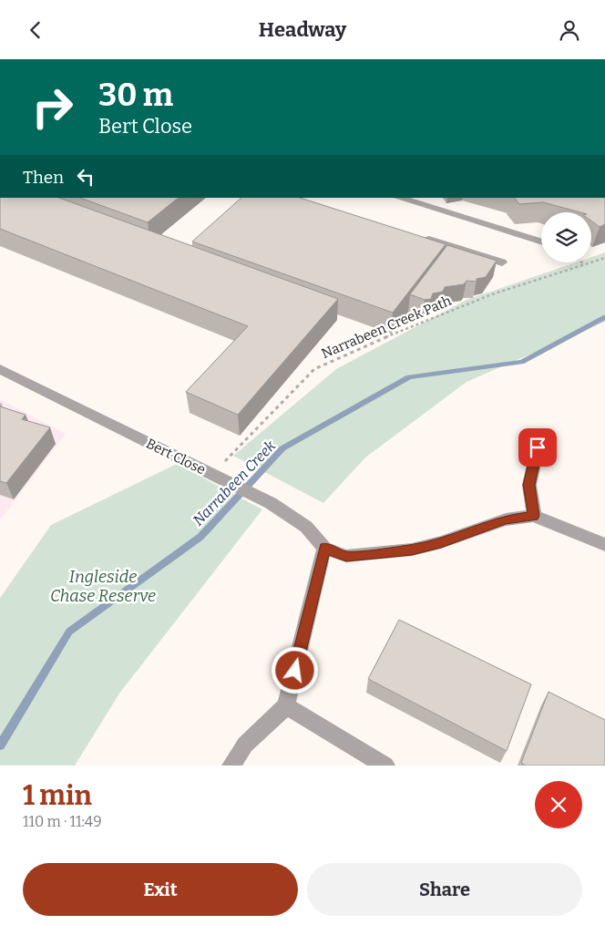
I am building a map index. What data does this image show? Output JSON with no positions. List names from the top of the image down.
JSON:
{
  "streets": {
    "street": ["Bert Close"],
    "path": ["Narrabeen Creek Path"]
  },
  "crossings": [
    ["Narrabeen Creek Path", "Bert Close"]
  ],
  "water": ["Narrabeen Creek"],
  "parks": ["Ingleside Chase Reserve"],
  "page": {
    "header": "Headway",
    "turn": ["30 m", "Bert Close"],
    "then": "Then",
    "heading": ["1 min", "110 m · 11:49"],
    "buttons": ["Exit", "Share"]
  }
}
